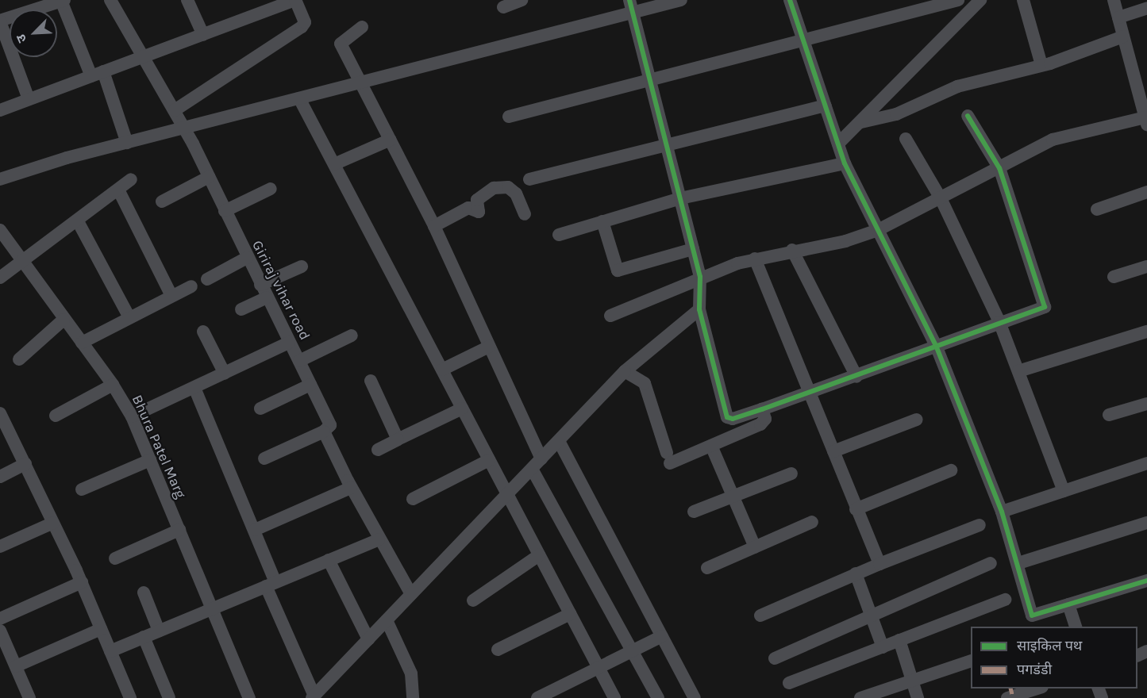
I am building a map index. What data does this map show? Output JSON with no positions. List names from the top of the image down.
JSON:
{
  "streets": {
    "street": ["Giriraj vihar road", "Bhura Patel Marg"]
  },
  "legend": ["साइकिल पथ", "पगडंडी"],
  "north": "bottom left"
}
